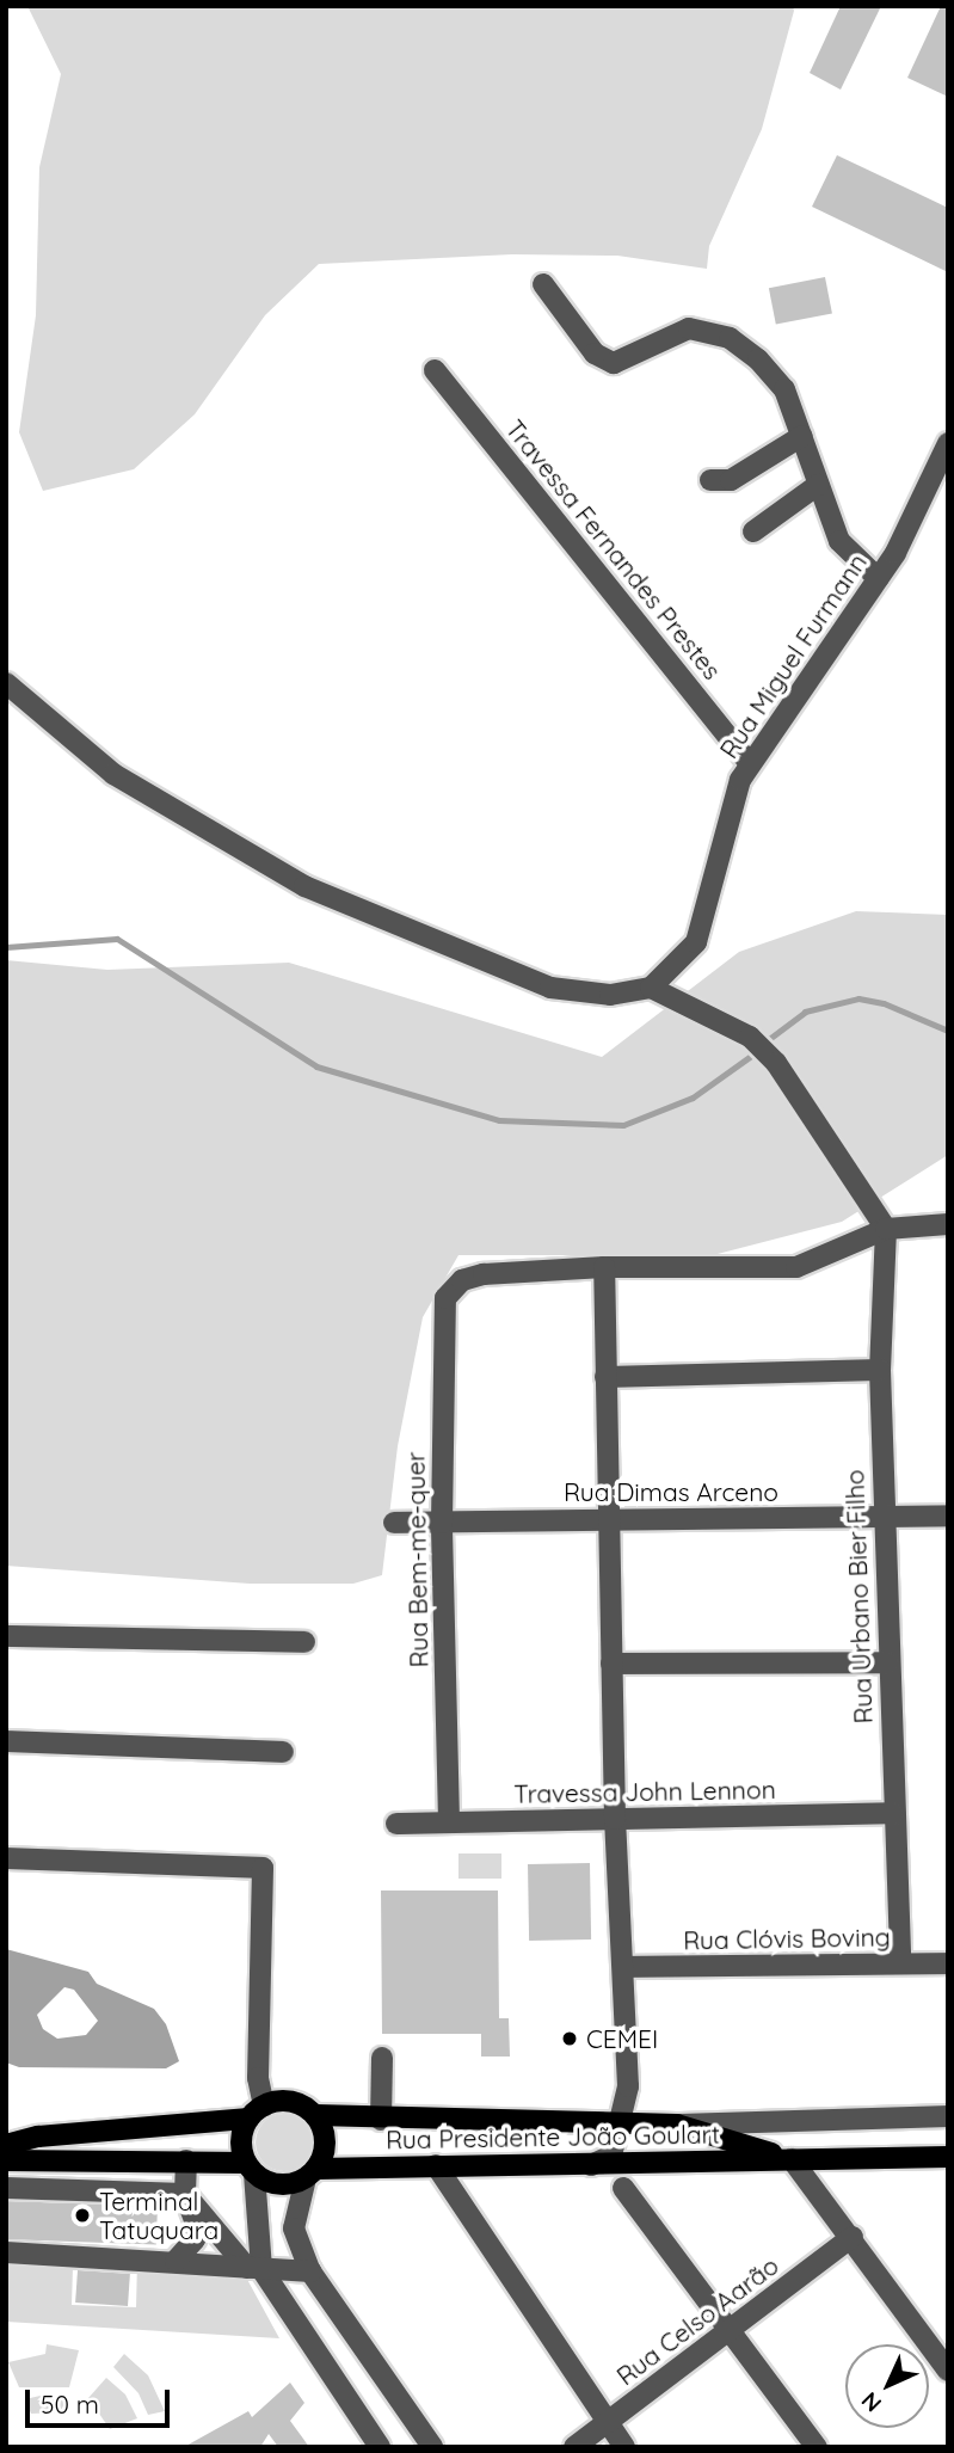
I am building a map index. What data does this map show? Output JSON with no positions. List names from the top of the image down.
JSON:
{
  "streets": {
    "main road": ["Rua Presidente João Goulart"],
    "street": [
      "Travessa Fernandes Prestes",
      "Rua Miguel Furmann",
      "Rua Dimas Arceno",
      "Rua Bem-me-quer",
      "Rua Urbano Bier Filho",
      "Travessa John Lennon",
      "Rua Clóvis Boving",
      "Rua Celso Aarão"
    ]
  },
  "crossings": [
    ["Travessa Fernandes Prestes", "Rua Miguel Furmann"],
    ["Rua Dimas Arceno", "Rua Bem-me-quer"],
    ["Rua Dimas Arceno", "Rua Urbano Bier Filho"],
    ["Rua Bem-me-quer", "Travessa John Lennon"],
    ["Rua Urbano Bier Filho", "Travessa John Lennon"],
    ["Rua Urbano Bier Filho", "Rua Clóvis Boving"]
  ],
  "places": ["CEMEI", "Terminal Tatuquara"],
  "scale_bar": "50 m",
  "north": "bottom left"
}
